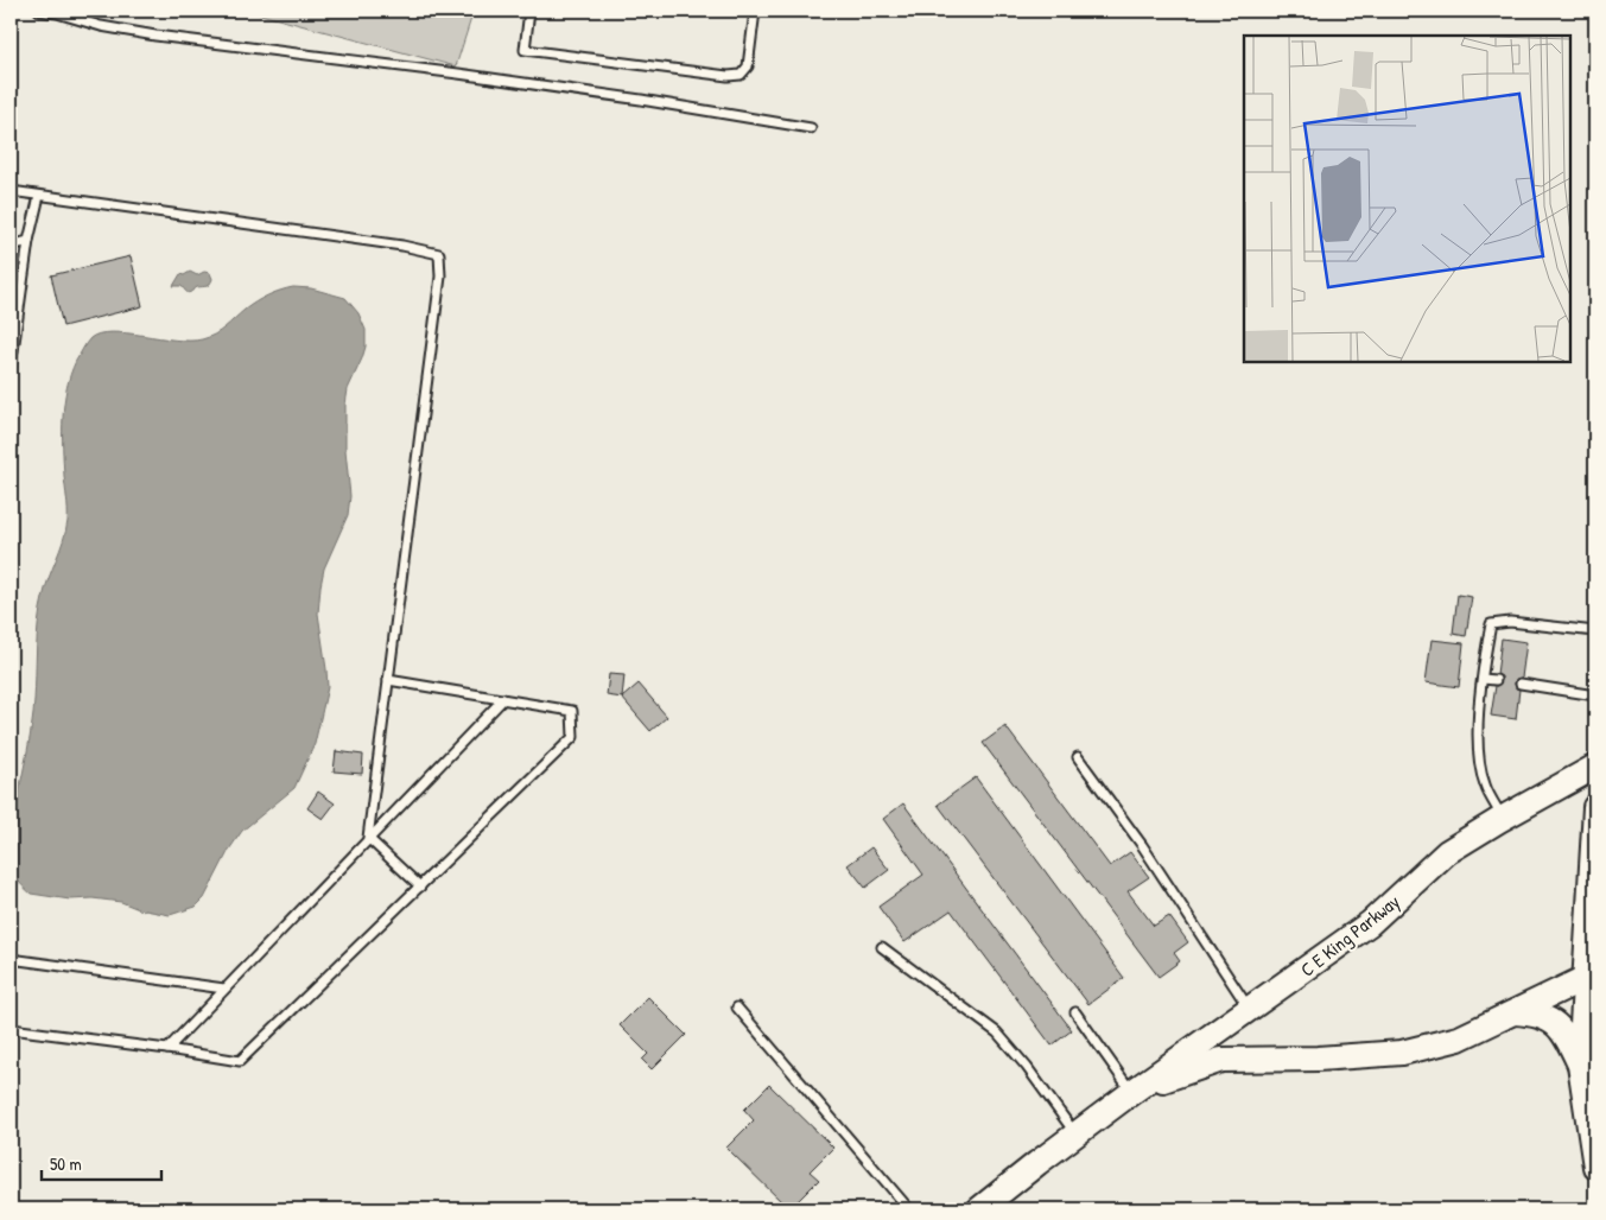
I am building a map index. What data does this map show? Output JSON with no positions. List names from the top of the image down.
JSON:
{
  "streets": {
    "main road": ["C E King Parkway"]
  },
  "scale_bar": "50 m"
}
